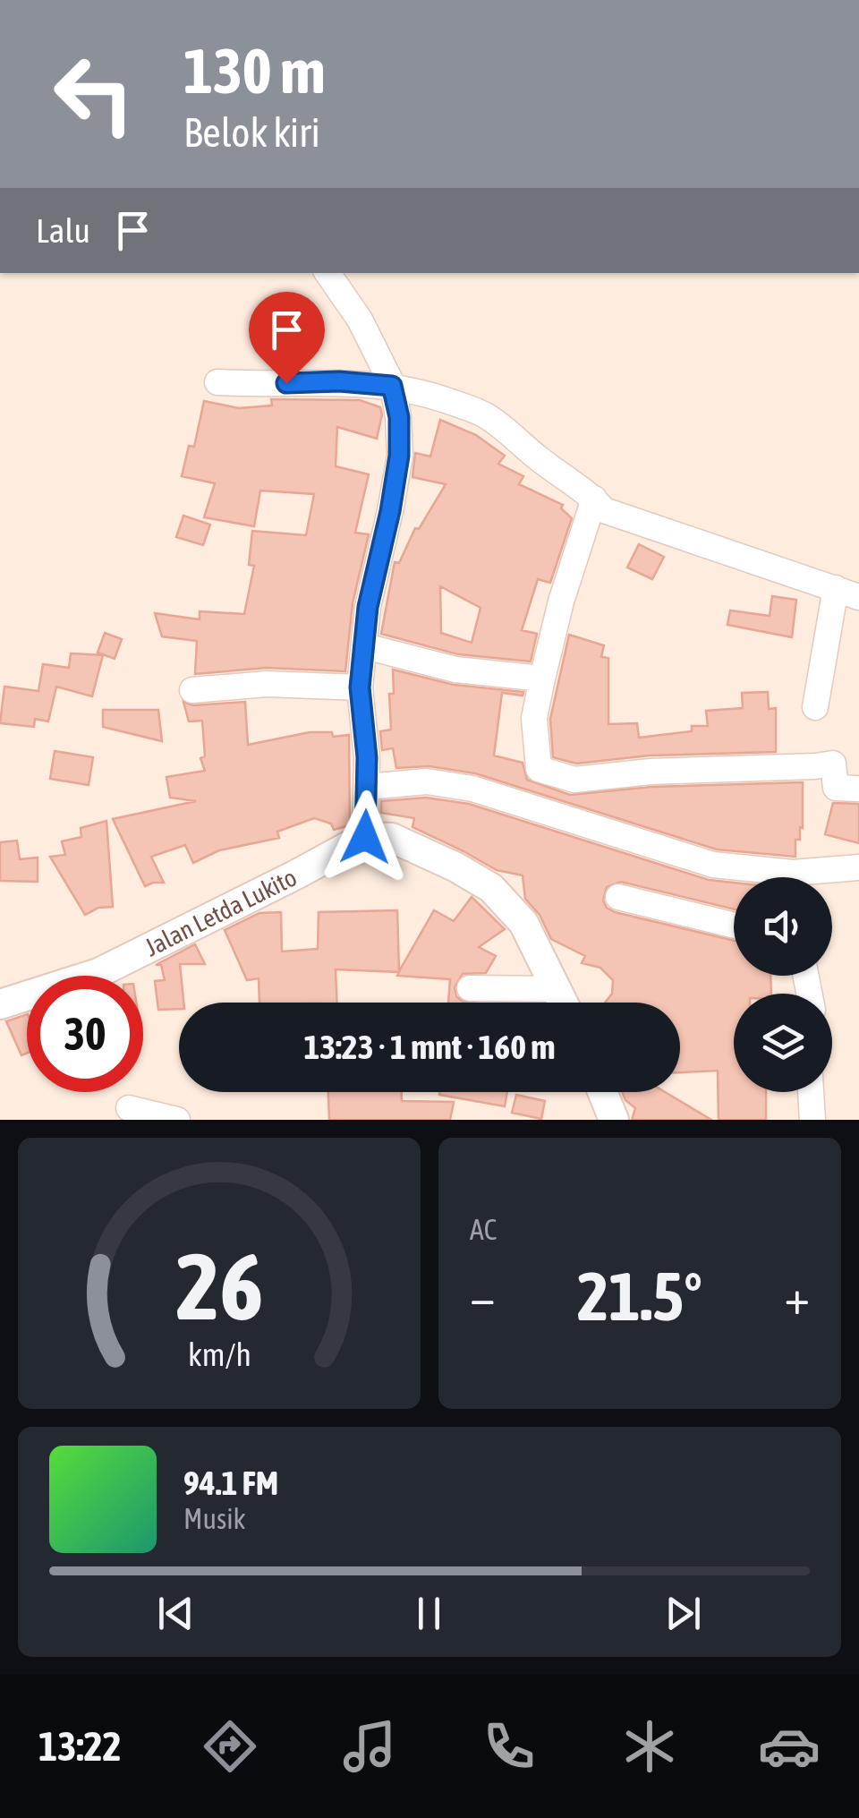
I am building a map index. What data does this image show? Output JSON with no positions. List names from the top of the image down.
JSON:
{
  "streets": {
    "street": ["Jalan Letda Lukito"]
  },
  "page": {
    "turn": ["130 m", "Belok kiri"],
    "then": "Lalu",
    "limit": "30",
    "trip": "13:23 · 1 mnt · 160 m",
    "tile": "AC",
    "heat": ["−", "21.5°", "+"],
    "song": ["94.1 FM", "Musik"],
    "tabs": "13:22",
    "gauge": ["26", "km/h"]
  }
}
